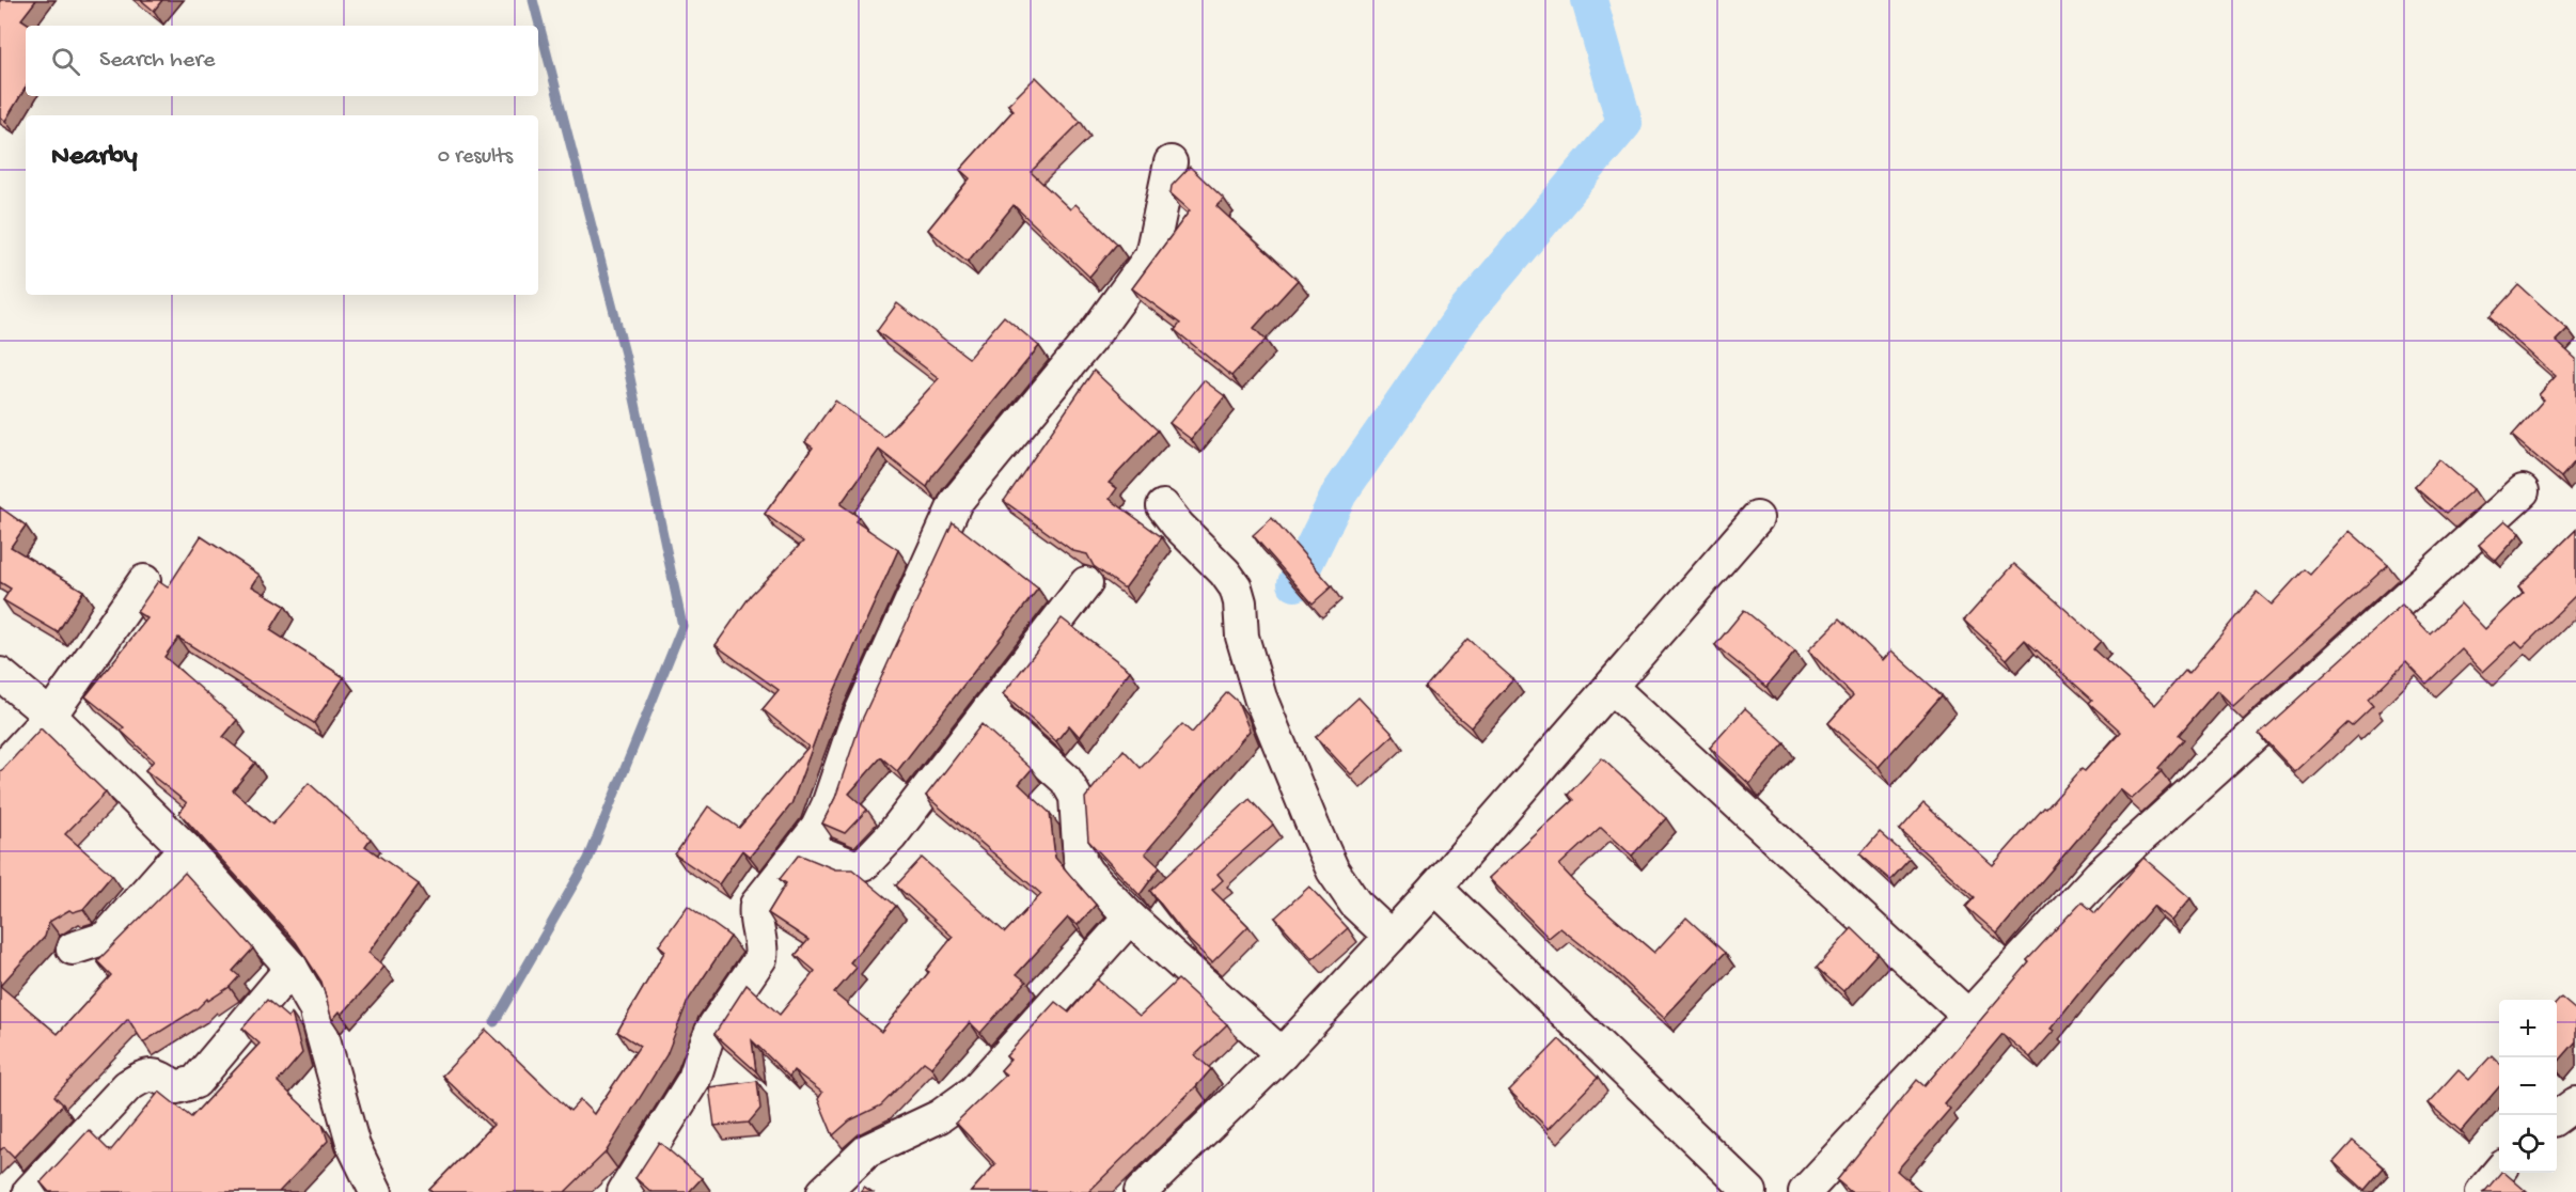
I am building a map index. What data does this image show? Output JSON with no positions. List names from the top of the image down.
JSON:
{
  "page": {
    "search": "Search here",
    "heading": ["Nearby", "0 results"],
    "map_buttons": ["+", "−"]
  }
}
